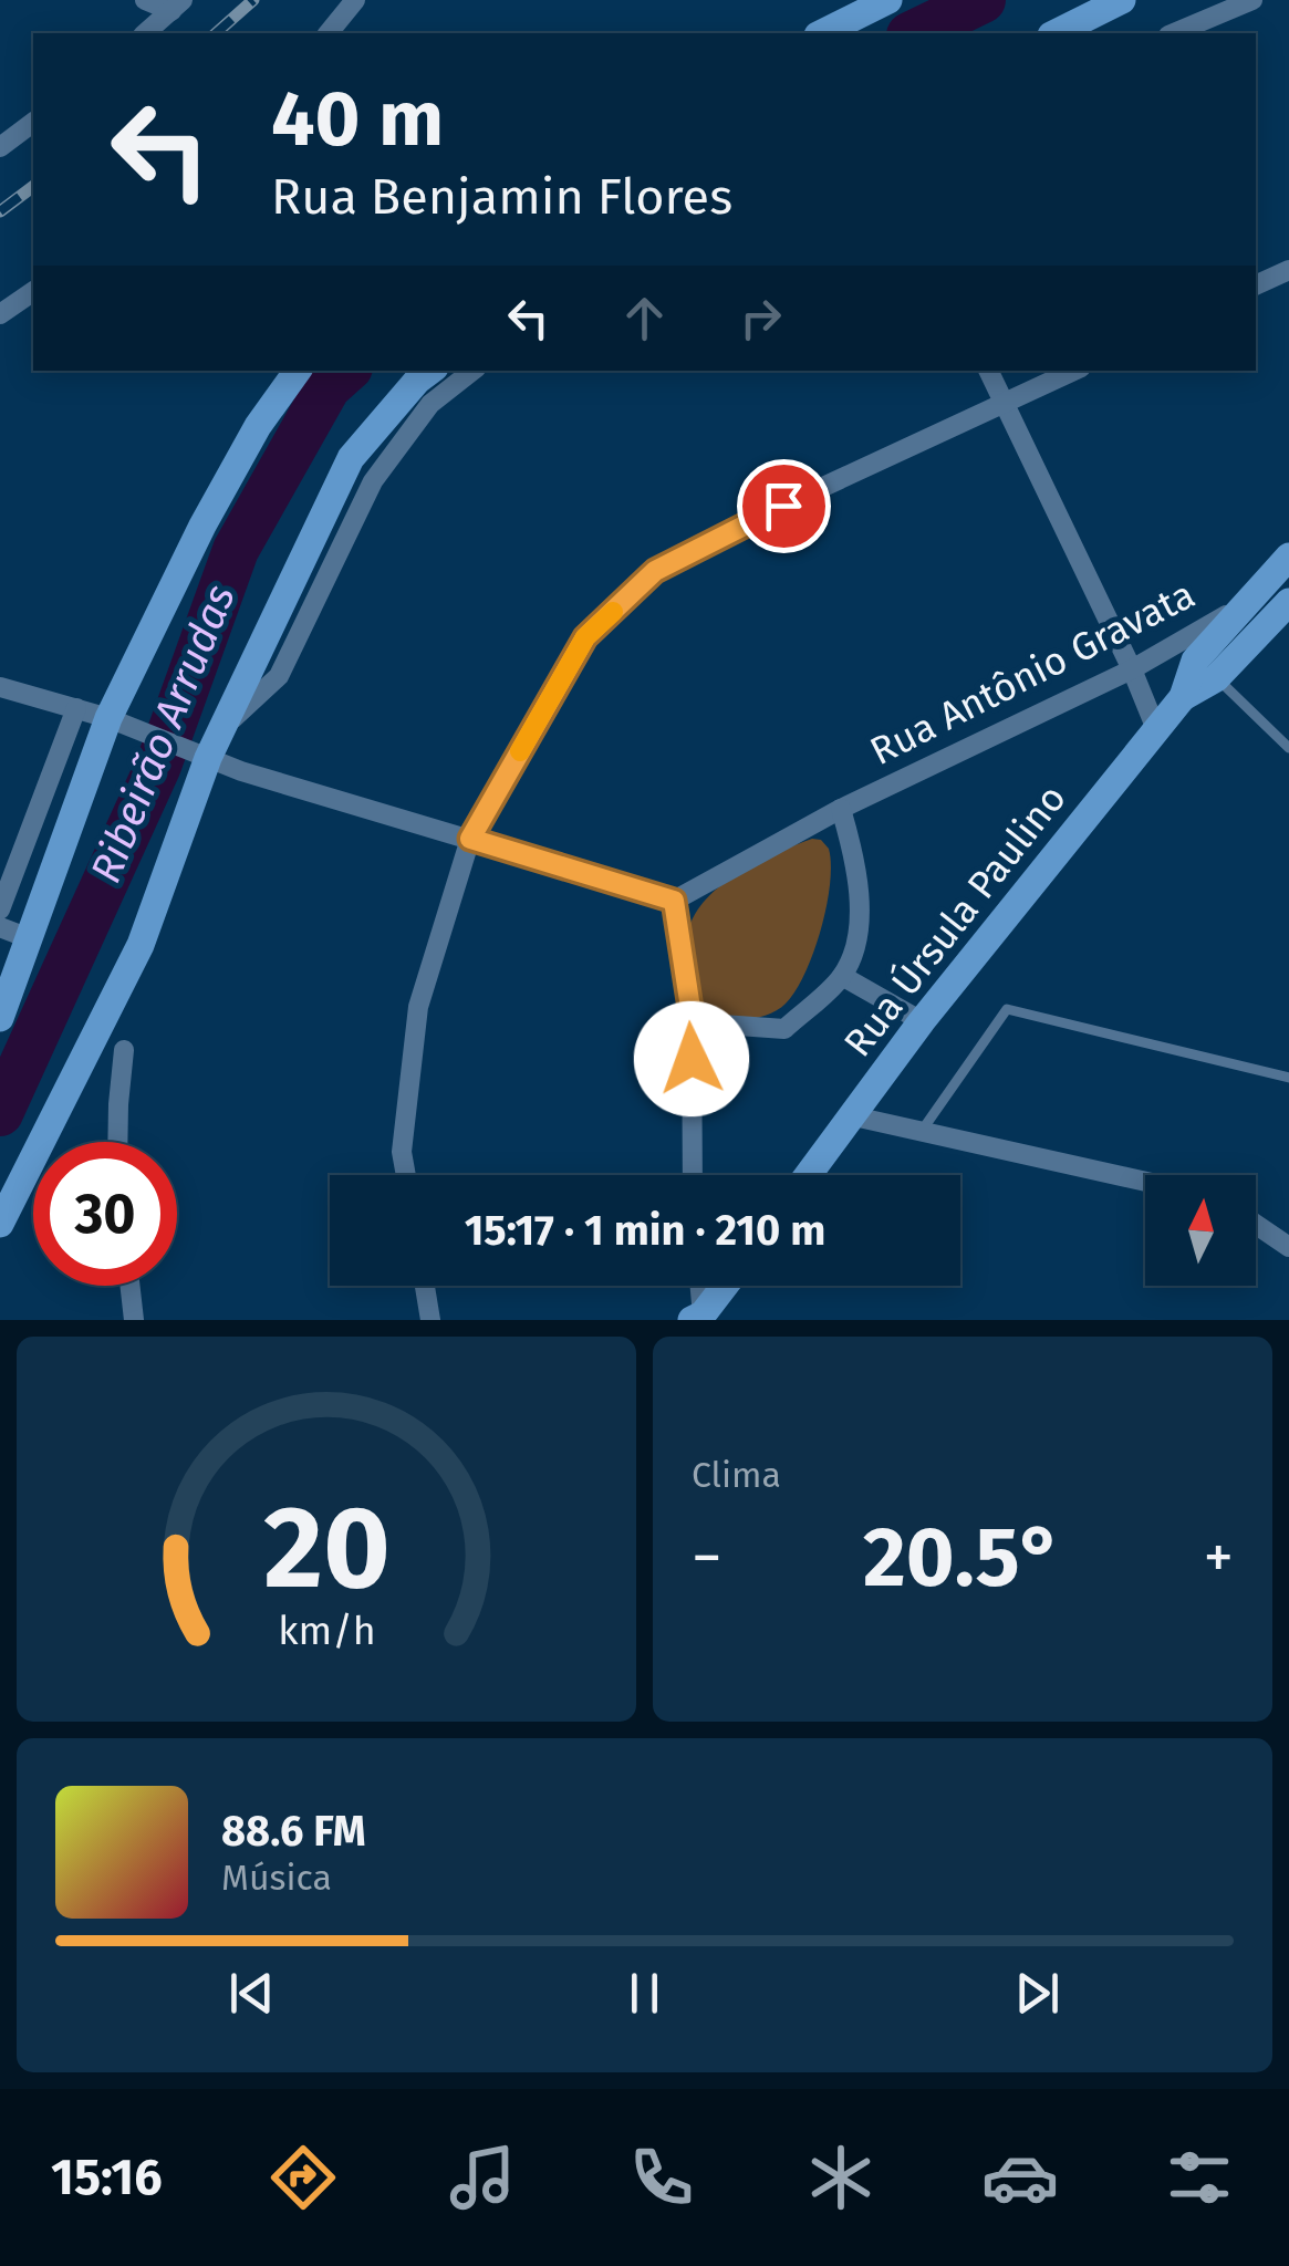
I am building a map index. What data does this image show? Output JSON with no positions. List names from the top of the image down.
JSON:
{
  "streets": {
    "main road": ["Rua Úrsula Paulino"],
    "street": ["Rua Antônio Gravata"]
  },
  "crossings": [
    ["Rua Antônio Gravata", "Rua Úrsula Paulino"]
  ],
  "water": ["Ribeirão Arrudas"],
  "north": "top",
  "page": {
    "turn": ["40 m", "Rua Benjamin Flores"],
    "limit": "30",
    "trip": "15:17 · 1 min · 210 m",
    "tile": "Clima",
    "heat": ["−", "20.5°", "+"],
    "song": ["88.6 FM", "Música"],
    "tabs": "15:16",
    "gauge": ["20", "km/h"]
  }
}
